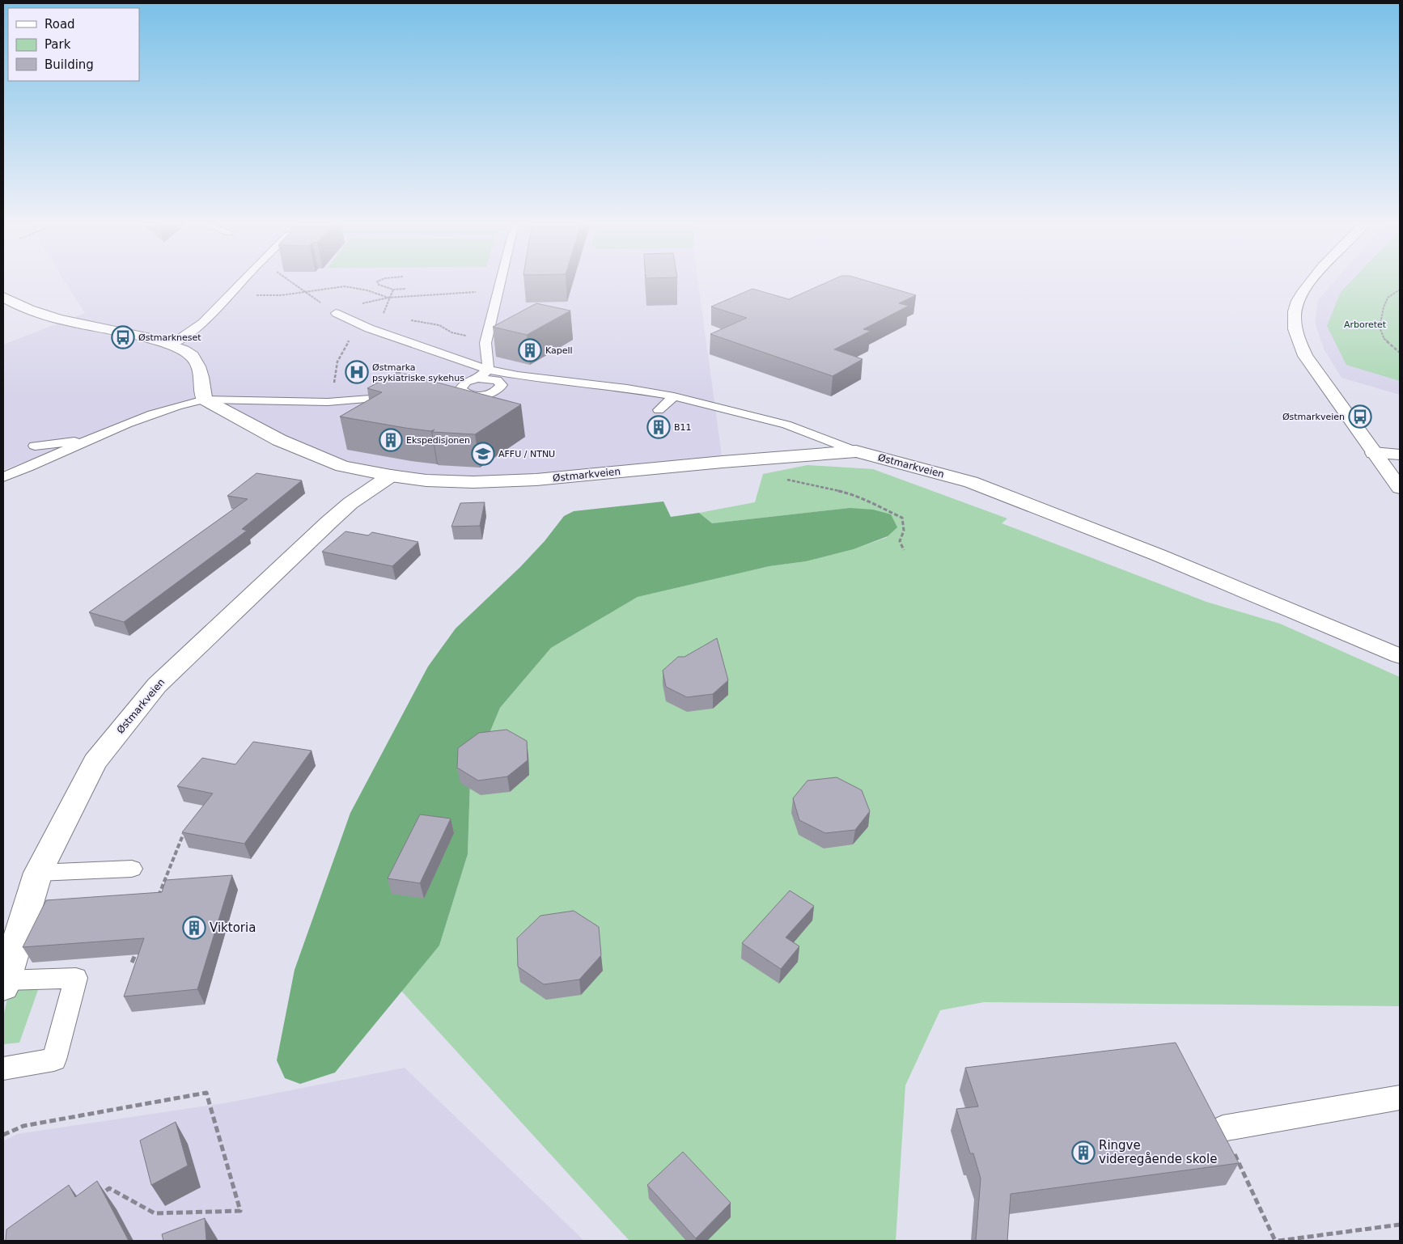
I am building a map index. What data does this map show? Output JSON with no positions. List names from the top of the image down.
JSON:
{
  "streets": {
    "street": ["Østmarkveien"]
  },
  "parks": ["Arboretet"],
  "places": {
    "bus stop": ["Østmarkneset", "Østmarkveien"],
    "building": [
      "Kapell",
      "B11",
      "Ekspedisjonen",
      "Viktoria",
      "Ringve videregående skole"
    ],
    "hospital": ["Østmarka psykiatriske sykehus"],
    "school or university": ["AFFU / NTNU"]
  },
  "legend": ["Road", "Park", "Building"]
}
